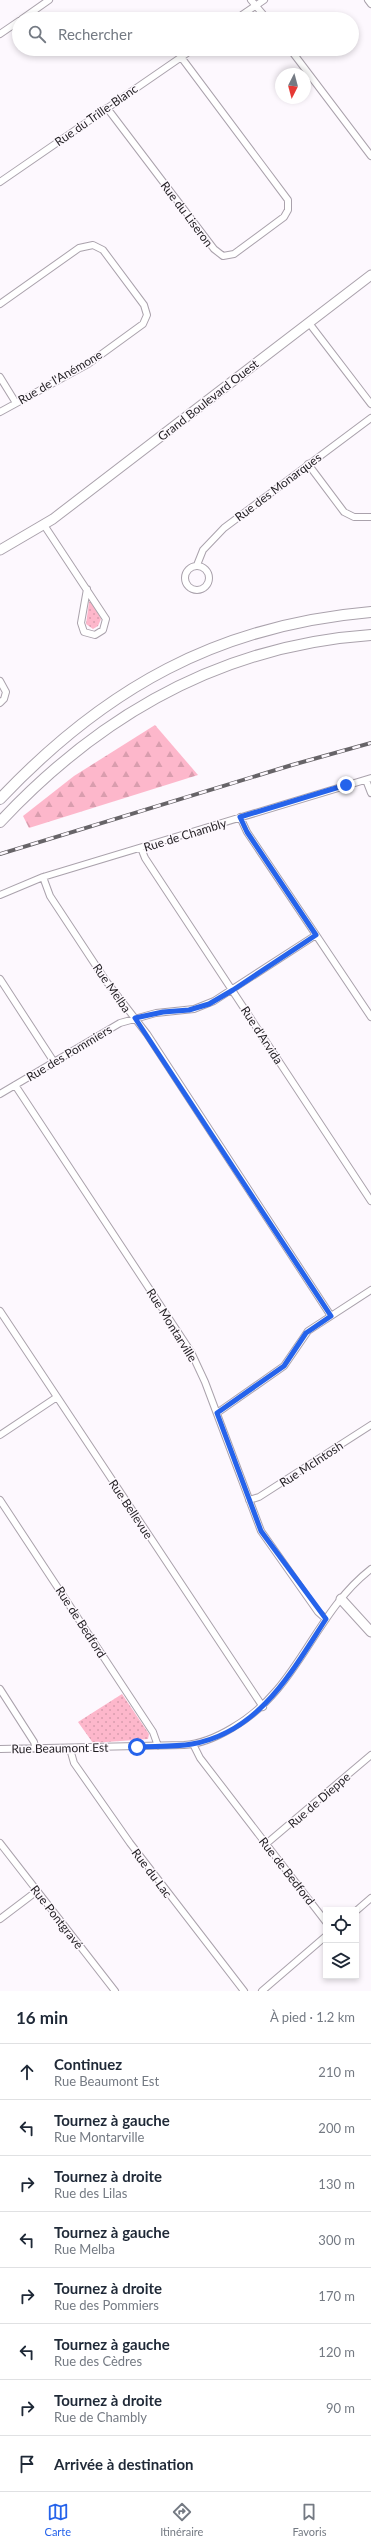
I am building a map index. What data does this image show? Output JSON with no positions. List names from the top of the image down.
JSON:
{
  "streets": {
    "street": [
      "Rue du Trille-Blanc",
      "Rue du Liseron",
      "Rue de l'Anémone",
      "Grand Boulevard Ouest",
      "Rue des Monarques",
      "Rue de Chambly",
      "Rue Melba",
      "Rue d'Arvida",
      "Rue des Pommiers",
      "Rue Montarville",
      "Rue McIntosh",
      "Rue Bellevue",
      "Rue de Bedford",
      "Rue Beaumont Est",
      "Rue de Dieppe",
      "Rue du Lac",
      "Rue Pontgravé"
    ]
  },
  "crossings": [
    ["Rue du Trille-Blanc", "Rue du Liseron"],
    ["Rue de Chambly", "Rue Melba"],
    ["Rue de Chambly", "Rue d'Arvida"],
    ["Rue Melba", "Rue des Pommiers"],
    ["Rue d'Arvida", "Rue des Pommiers"],
    ["Rue des Pommiers", "Rue Montarville"],
    ["Rue Montarville", "Rue McIntosh"],
    ["Rue Montarville", "Rue Beaumont Est"],
    ["Rue Bellevue", "Rue Beaumont Est"],
    ["Rue de Bedford", "Rue Beaumont Est"],
    ["Rue de Bedford", "Rue de Dieppe"],
    ["Rue Beaumont Est", "Rue du Lac"]
  ],
  "north": "bottom",
  "page": {
    "search": "Rechercher",
    "heading": ["16 min", "À pied · 1.2 km"],
    "list": [
      ["Continuez", "Rue Beaumont Est", "210 m"],
      ["Tournez à gauche", "Rue Montarville", "200 m"],
      ["Tournez à droite", "Rue des Lilas", "130 m"],
      ["Tournez à gauche", "Rue Melba", "300 m"],
      ["Tournez à droite", "Rue des Pommiers", "170 m"],
      ["Tournez à gauche", "Rue des Cèdres", "120 m"],
      ["Tournez à droite", "Rue de Chambly", "90 m"],
      "Arrivée à destination"
    ],
    "nav": ["Carte", "Itinéraire", "Favoris"]
  }
}
